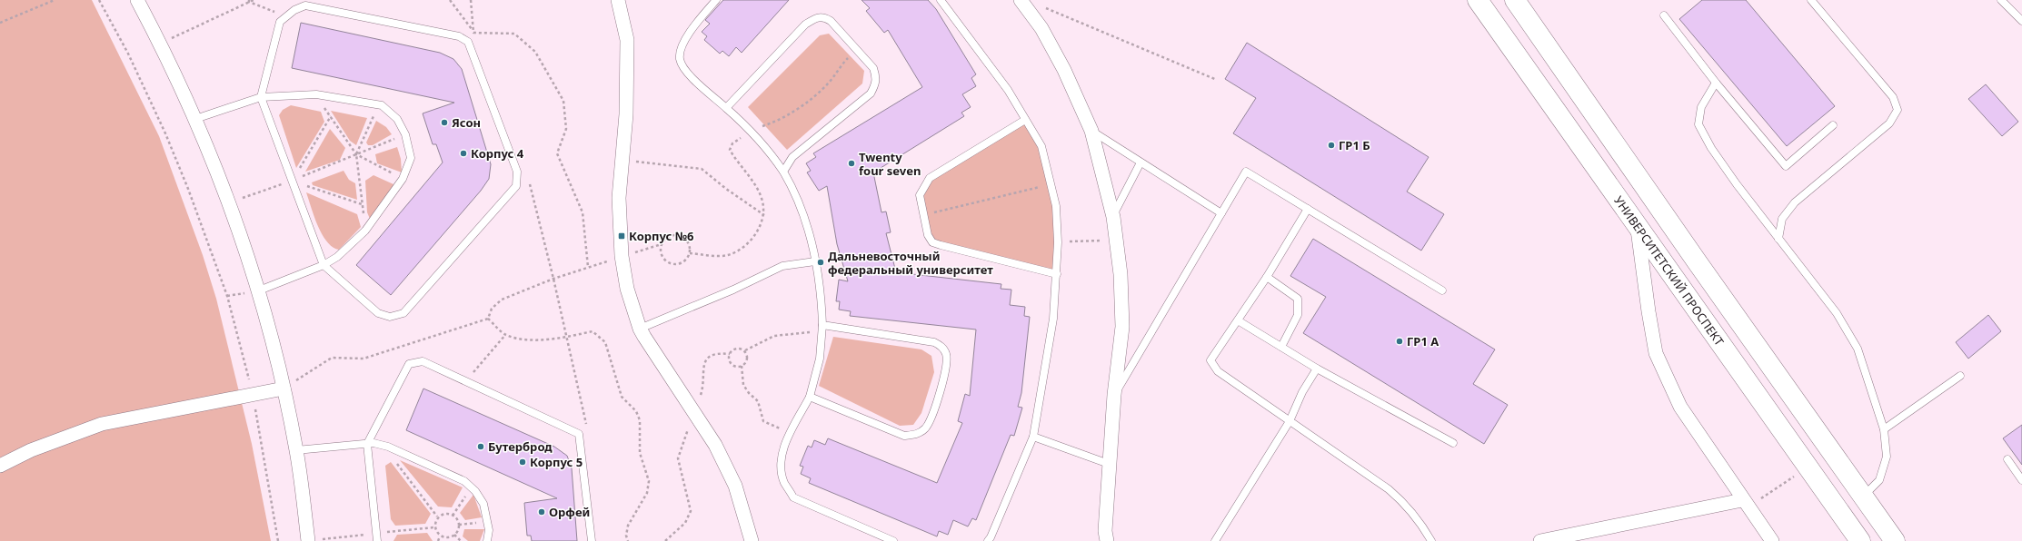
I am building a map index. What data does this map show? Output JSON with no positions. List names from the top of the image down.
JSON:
{
  "streets": {
    "main road": ["УНИВЕРСИТЕТСКИЙ ПРОСПЕКТ"]
  },
  "places": {
    "other": [
      "Ясон",
      "ГР1 Б",
      "Корпус 4",
      "Twenty four seven",
      "Дальневосточный федеральный университет",
      "ГР1 А",
      "Бутерброд",
      "Корпус 5",
      "Орфей"
    ],
    "transit": ["Корпус №6"]
  }
}
